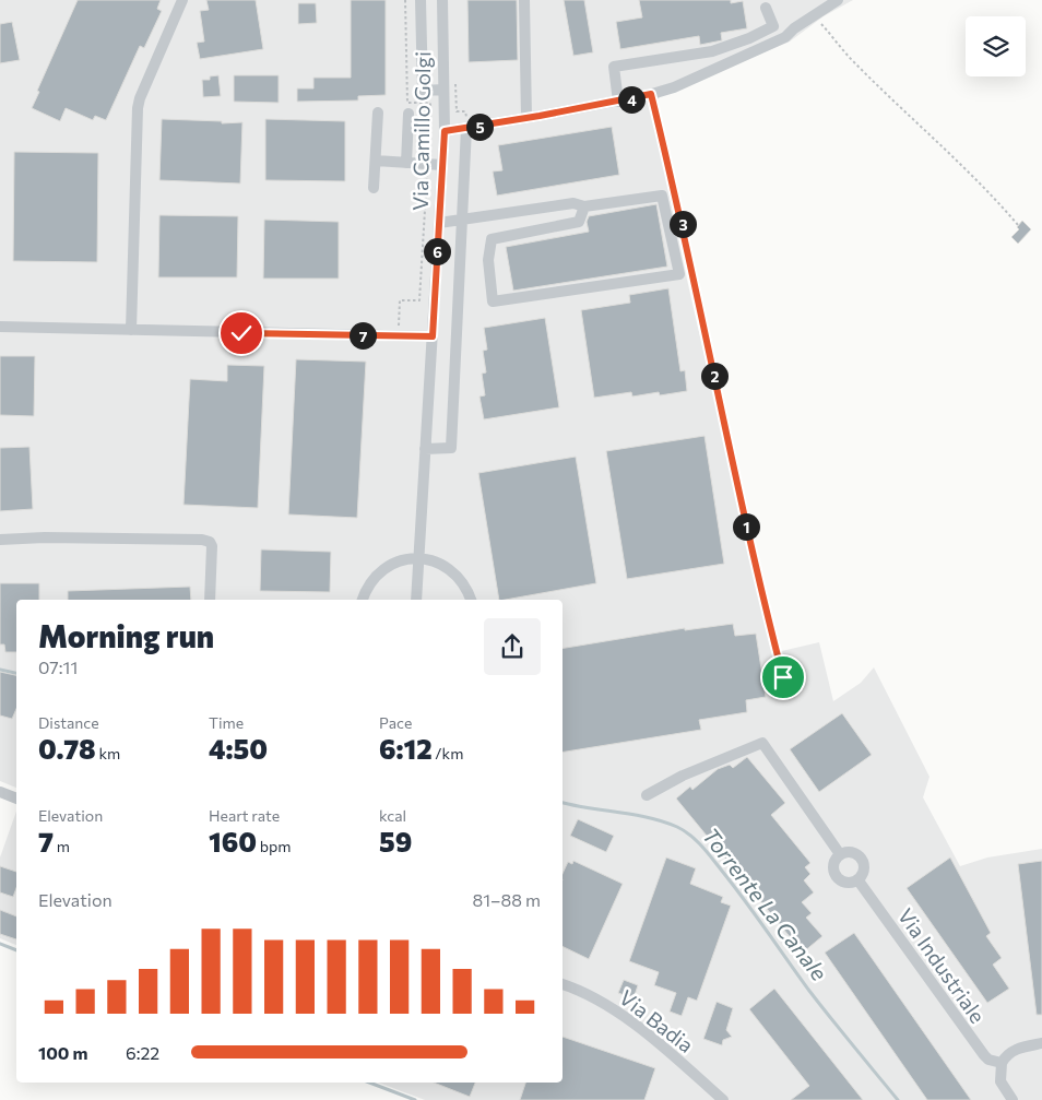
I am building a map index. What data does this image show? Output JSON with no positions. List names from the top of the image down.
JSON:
{
  "streets": {
    "street": ["Via Camillo Golgi", "Via Industriale", "Via Badia"]
  },
  "water": ["Torrente La Canale"],
  "page": {
    "pins": [
      "4",
      "5",
      "3",
      "6",
      "7",
      "2",
      "1"
    ],
    "heading": ["Morning run", "07:11"],
    "stats": [
      ["Distance", "0.78 km"],
      ["Time", "4:50"],
      ["Pace", "6:12 /km"],
      ["Elevation", "7 m"],
      ["Heart rate", "160 bpm"],
      ["kcal", "59"]
    ],
    "chart": ["Elevation", "81–88 m"],
    "list": [
      {
        "name": "100 m",
        "note": "6:22"
      }
    ]
  }
}
